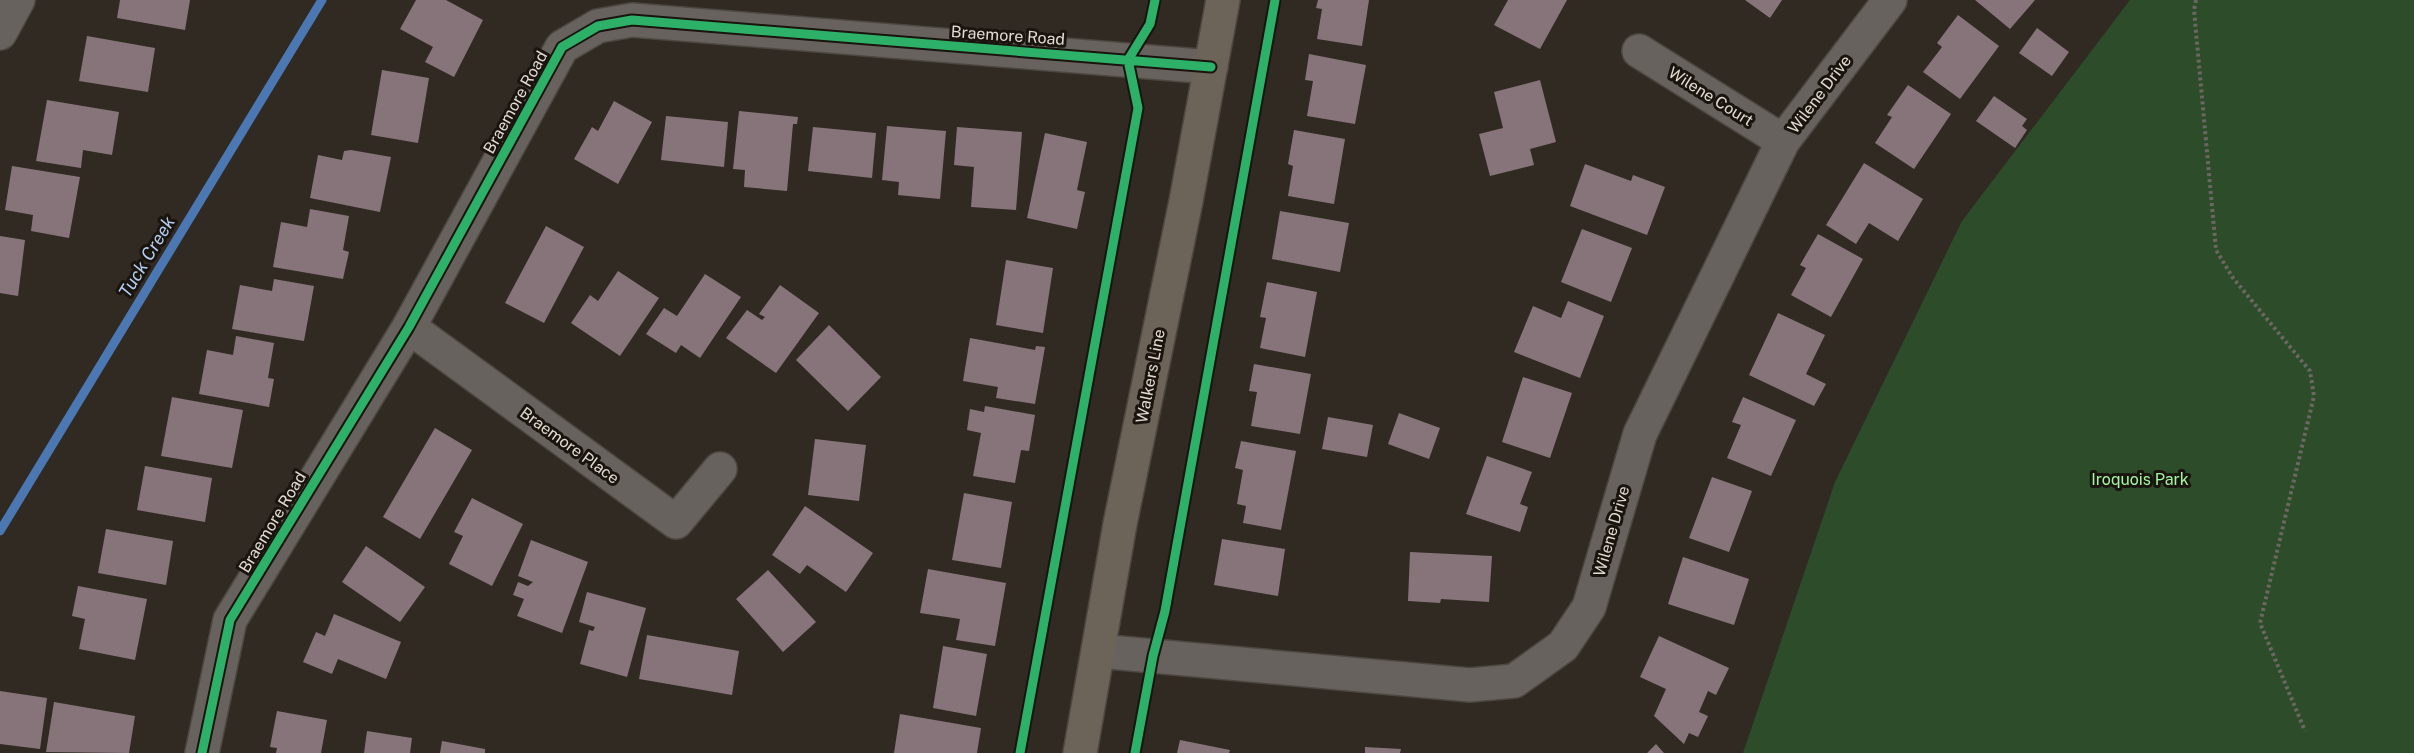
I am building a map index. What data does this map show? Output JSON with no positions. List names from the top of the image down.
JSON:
{
  "streets": {
    "main road": ["Walkers Line"],
    "street": [
      "Braemore Road",
      "Wilene Drive",
      "Wilene Court",
      "Braemore Place"
    ]
  },
  "crossings": [
    ["Braemore Road", "Walkers Line"],
    ["Braemore Road", "Braemore Place"],
    ["Wilene Drive", "Wilene Court"],
    ["Wilene Drive", "Walkers Line"]
  ],
  "water": ["Tuck Creek"],
  "parks": ["Iroquois Park"]
}
